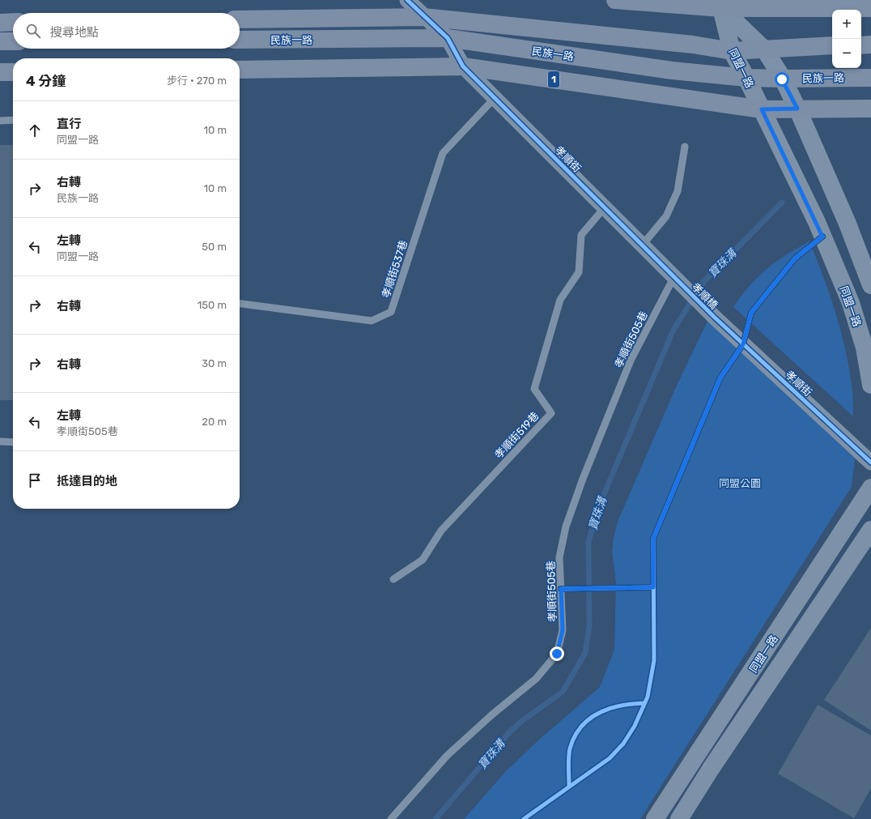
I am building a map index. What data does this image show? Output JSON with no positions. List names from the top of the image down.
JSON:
{
  "streets": {
    "main road": ["民族一路", "1"],
    "street": ["同盟一路", "孝順街", "孝順橋"],
    "lane": ["孝順街537巷", "孝順街505巷", "孝順街519巷"]
  },
  "crossings": [
    ["民族一路", "同盟一路"],
    ["民族一路", "孝順街"],
    ["同盟一路", "1"],
    ["1", "孝順街"],
    ["孝順街", "孝順街537巷"],
    ["孝順街", "孝順橋"],
    ["孝順街", "孝順街505巷"],
    ["孝順街", "孝順街519巷"],
    ["孝順橋", "孝順街505巷"]
  ],
  "water": ["寶珠溝"],
  "parks": ["同盟公園"],
  "page": {
    "map_buttons": ["+", "−"],
    "search": "搜尋地點",
    "heading": ["4 分鐘", "步行 · 270 m"],
    "list": [
      ["直行", "同盟一路", "10 m"],
      ["右轉", "民族一路", "10 m"],
      ["左轉", "同盟一路", "50 m"],
      ["右轉", "150 m"],
      ["右轉", "30 m"],
      ["左轉", "孝順街505巷", "20 m"],
      "抵達目的地"
    ]
  }
}
